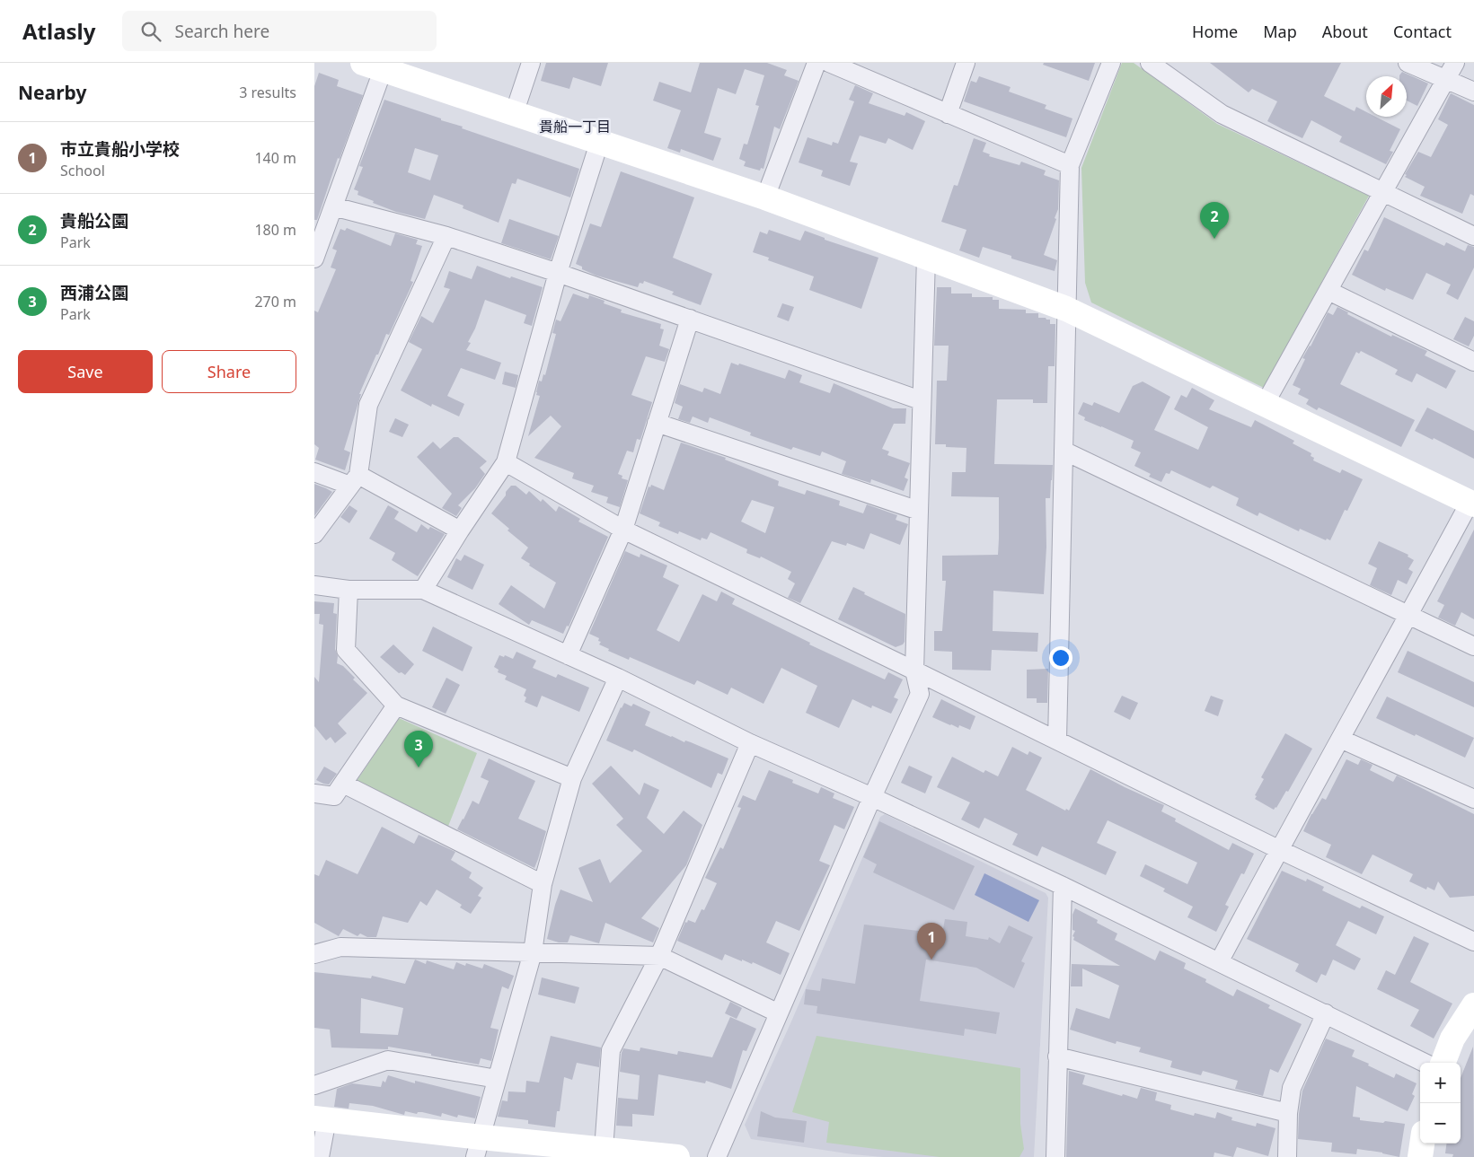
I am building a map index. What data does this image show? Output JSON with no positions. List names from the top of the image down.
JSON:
{
  "districts": ["貴船一丁目"],
  "north": "top right",
  "page": {
    "header": "Atlasly",
    "search": "Search here",
    "nav": [
      "Home",
      "Map",
      "About",
      "Contact"
    ],
    "heading": ["Nearby", "3 results"],
    "list": [
      {
        "mark": "1",
        "name": "市立貴船小学校",
        "note": "School",
        "value": "140 m"
      },
      {
        "mark": "2",
        "name": "貴船公園",
        "note": "Park",
        "value": "180 m"
      },
      {
        "mark": "3",
        "name": "西浦公園",
        "note": "Park",
        "value": "270 m"
      }
    ],
    "pins": ["2", "3", "1"],
    "buttons": ["Save", "Share"],
    "map_buttons": ["+", "−"]
  }
}
